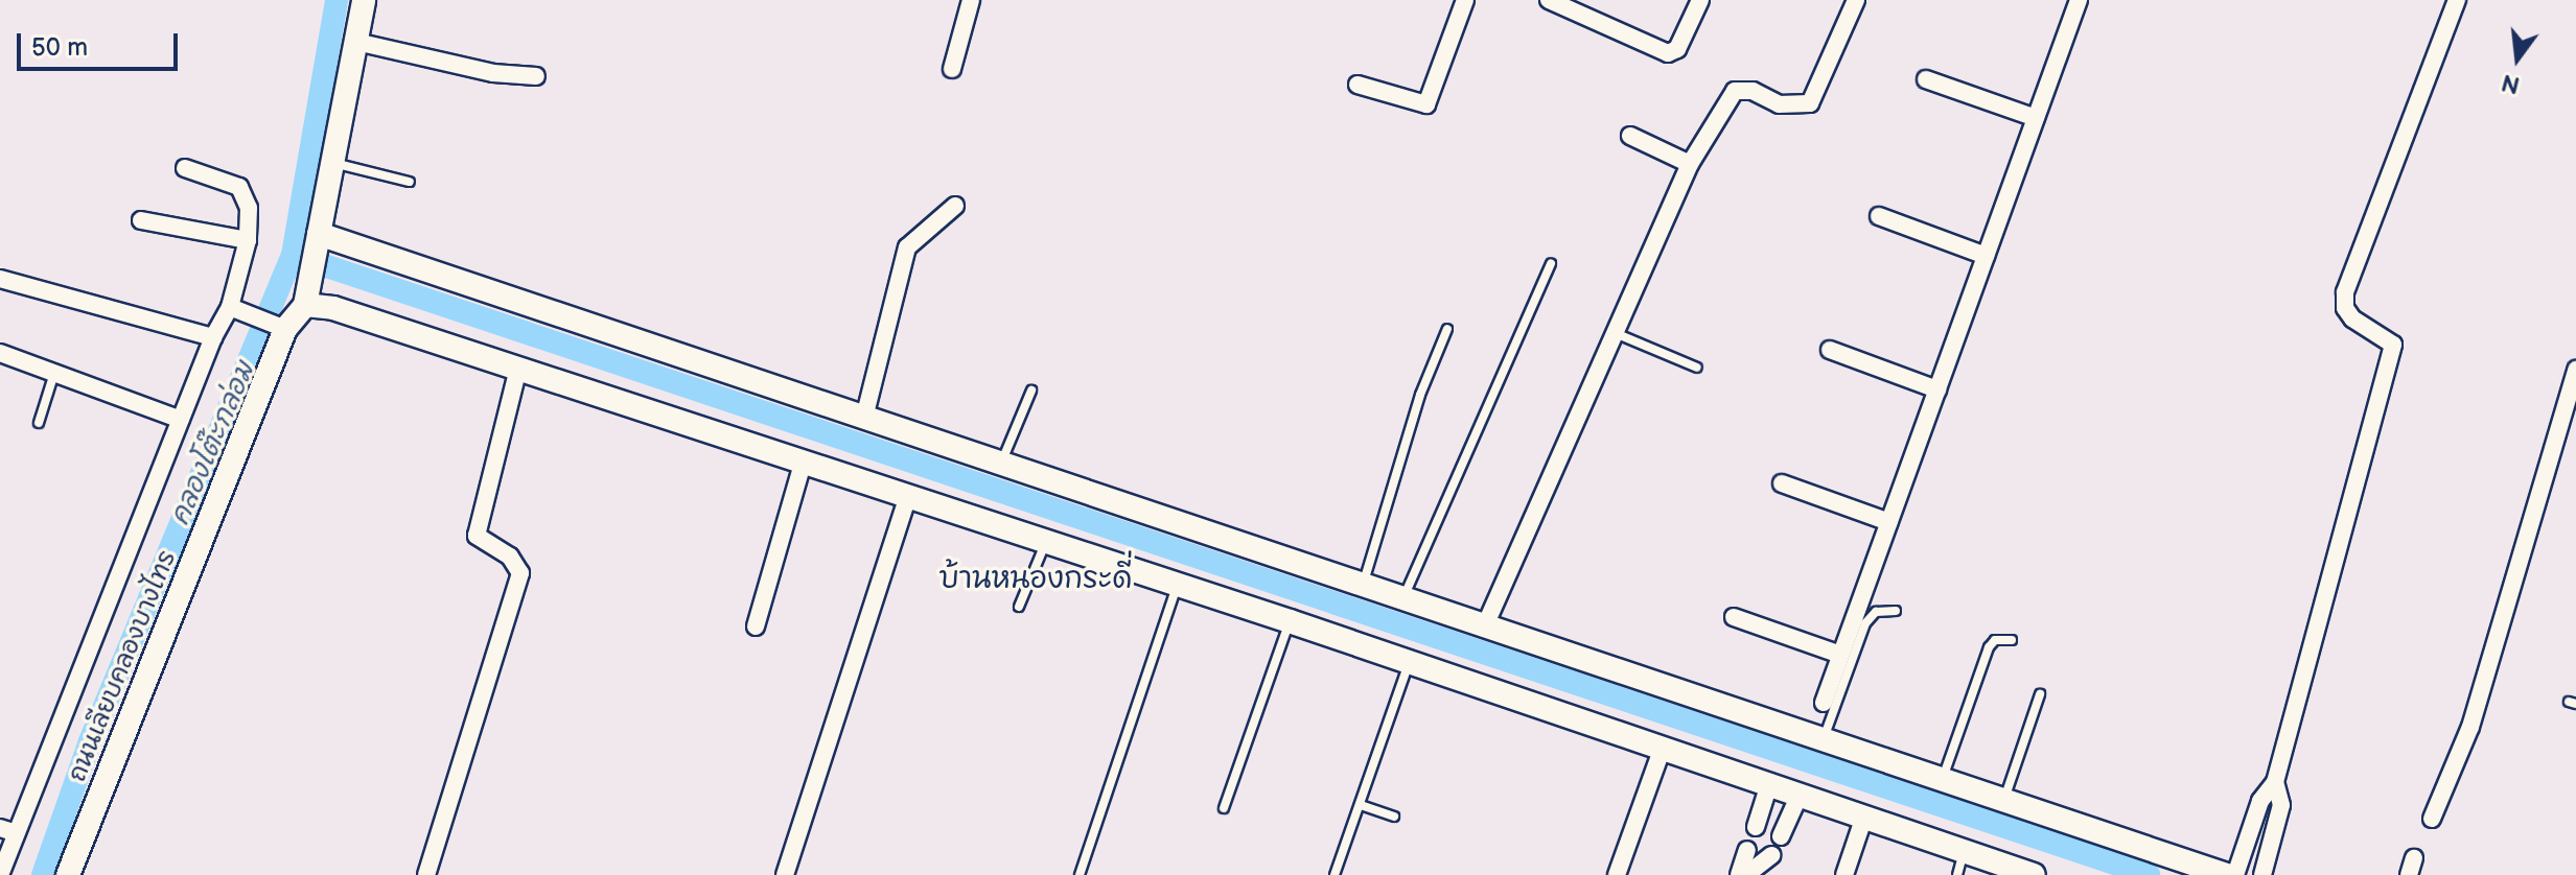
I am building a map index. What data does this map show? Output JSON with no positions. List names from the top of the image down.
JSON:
{
  "streets": {
    "street": ["ถนนเลียบคลองบางไทร"]
  },
  "districts": ["บ้านหนองกระดี่"],
  "water": ["คลองโต๊ะกล่อม"],
  "scale_bar": "50 m",
  "north": "bottom"
}
